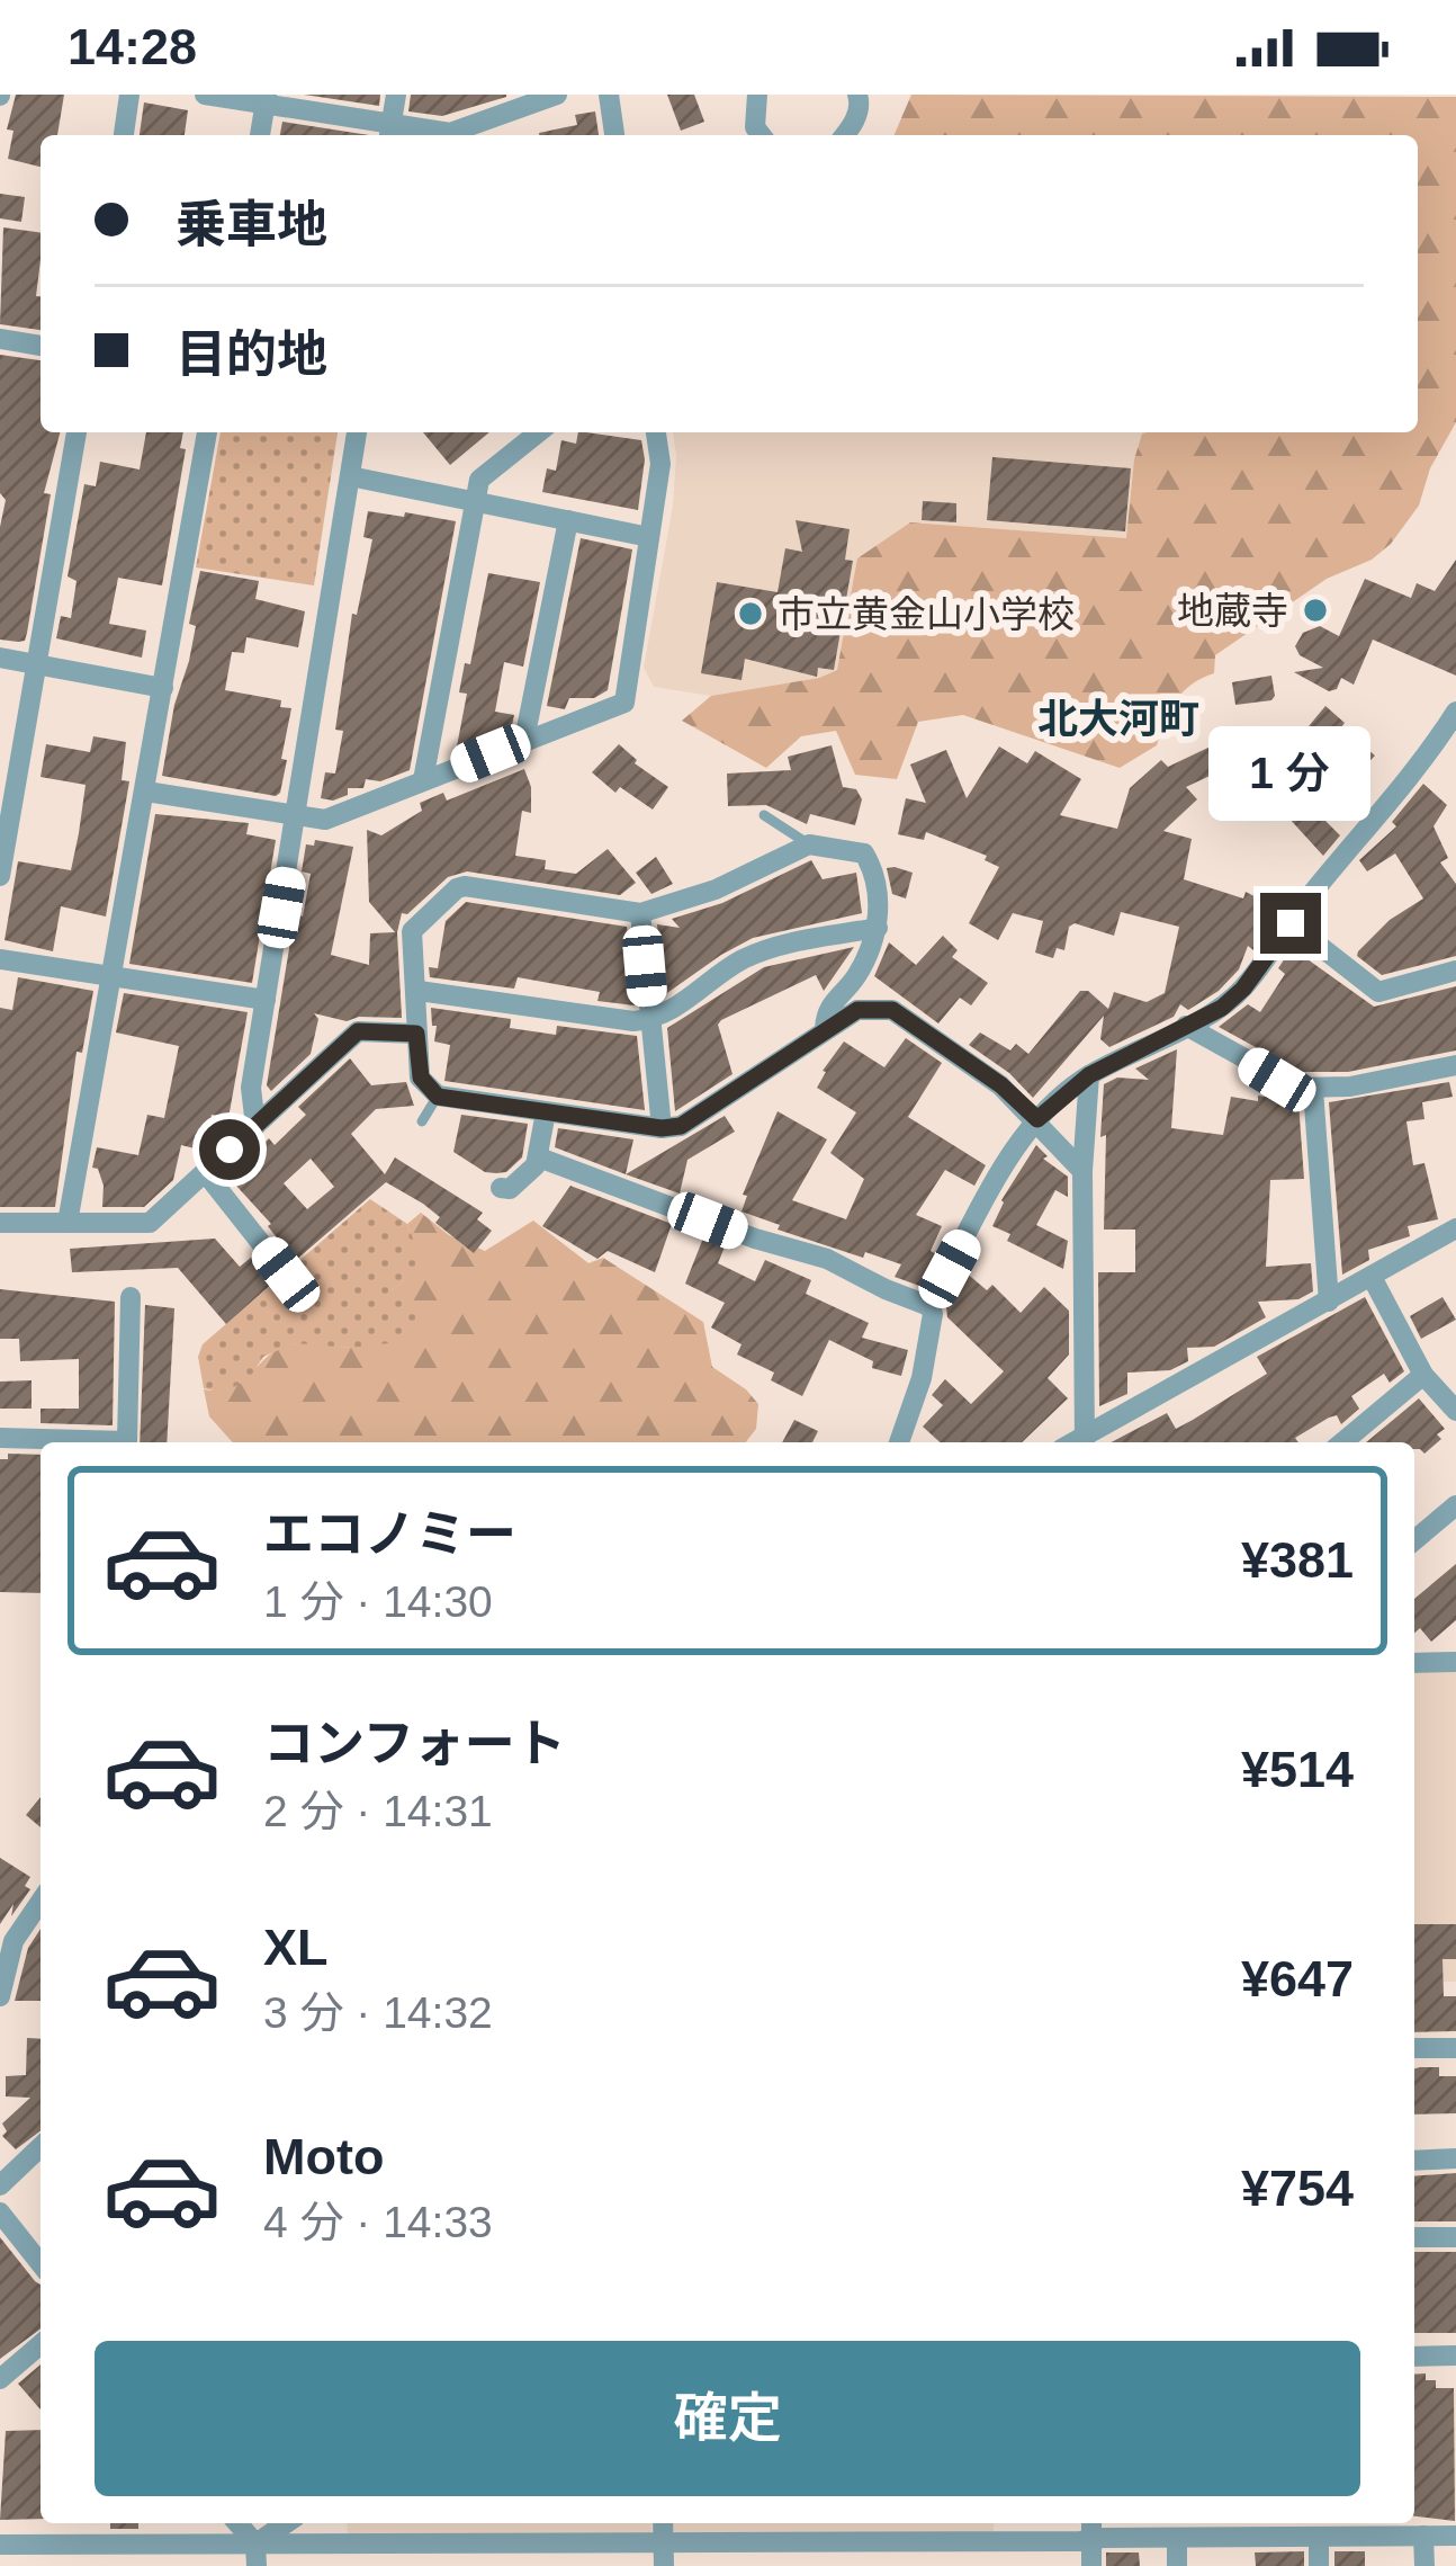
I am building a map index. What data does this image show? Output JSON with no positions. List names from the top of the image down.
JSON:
{
  "districts": ["北大河町"],
  "places": ["地蔵寺", "市立黄金山小学校"],
  "page": {
    "status": "14:28",
    "banner": ["乗車地", "目的地"],
    "bubble": "1 分",
    "list": [
      {
        "name": "エコノミー",
        "note": "1 分 · 14:30",
        "value": "¥381"
      },
      {
        "name": "コンフォート",
        "note": "2 分 · 14:31",
        "value": "¥514"
      },
      {
        "name": "XL",
        "note": "3 分 · 14:32",
        "value": "¥647"
      },
      {
        "name": "Moto",
        "note": "4 分 · 14:33",
        "value": "¥754"
      }
    ],
    "buttons": "確定"
  }
}
